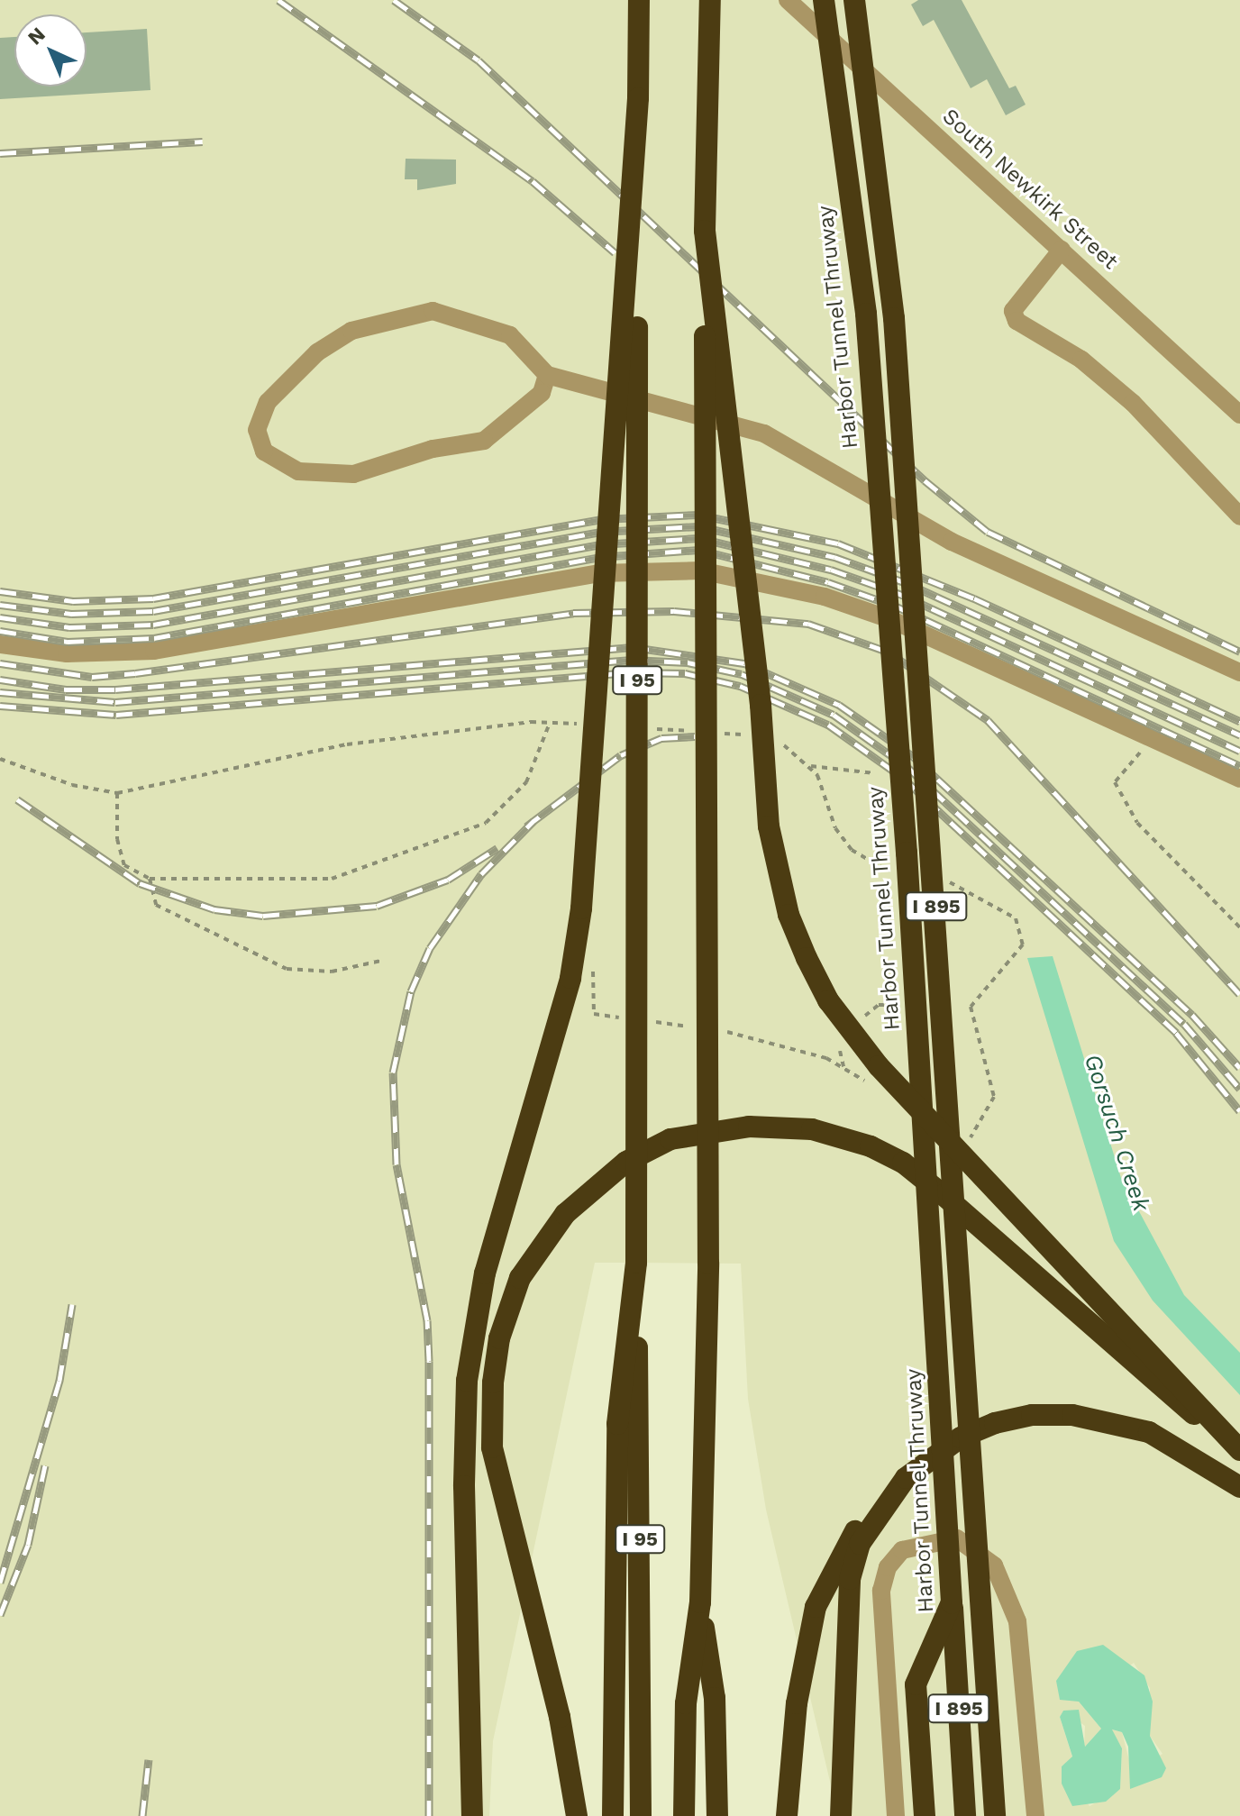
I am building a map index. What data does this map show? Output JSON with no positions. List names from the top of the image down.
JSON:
{
  "streets": {
    "highway": ["Harbor Tunnel Thruway", "I 95", "I 895"],
    "street": ["South Newkirk Street"]
  },
  "water": ["Gorsuch Creek"],
  "north": "top left"
}
